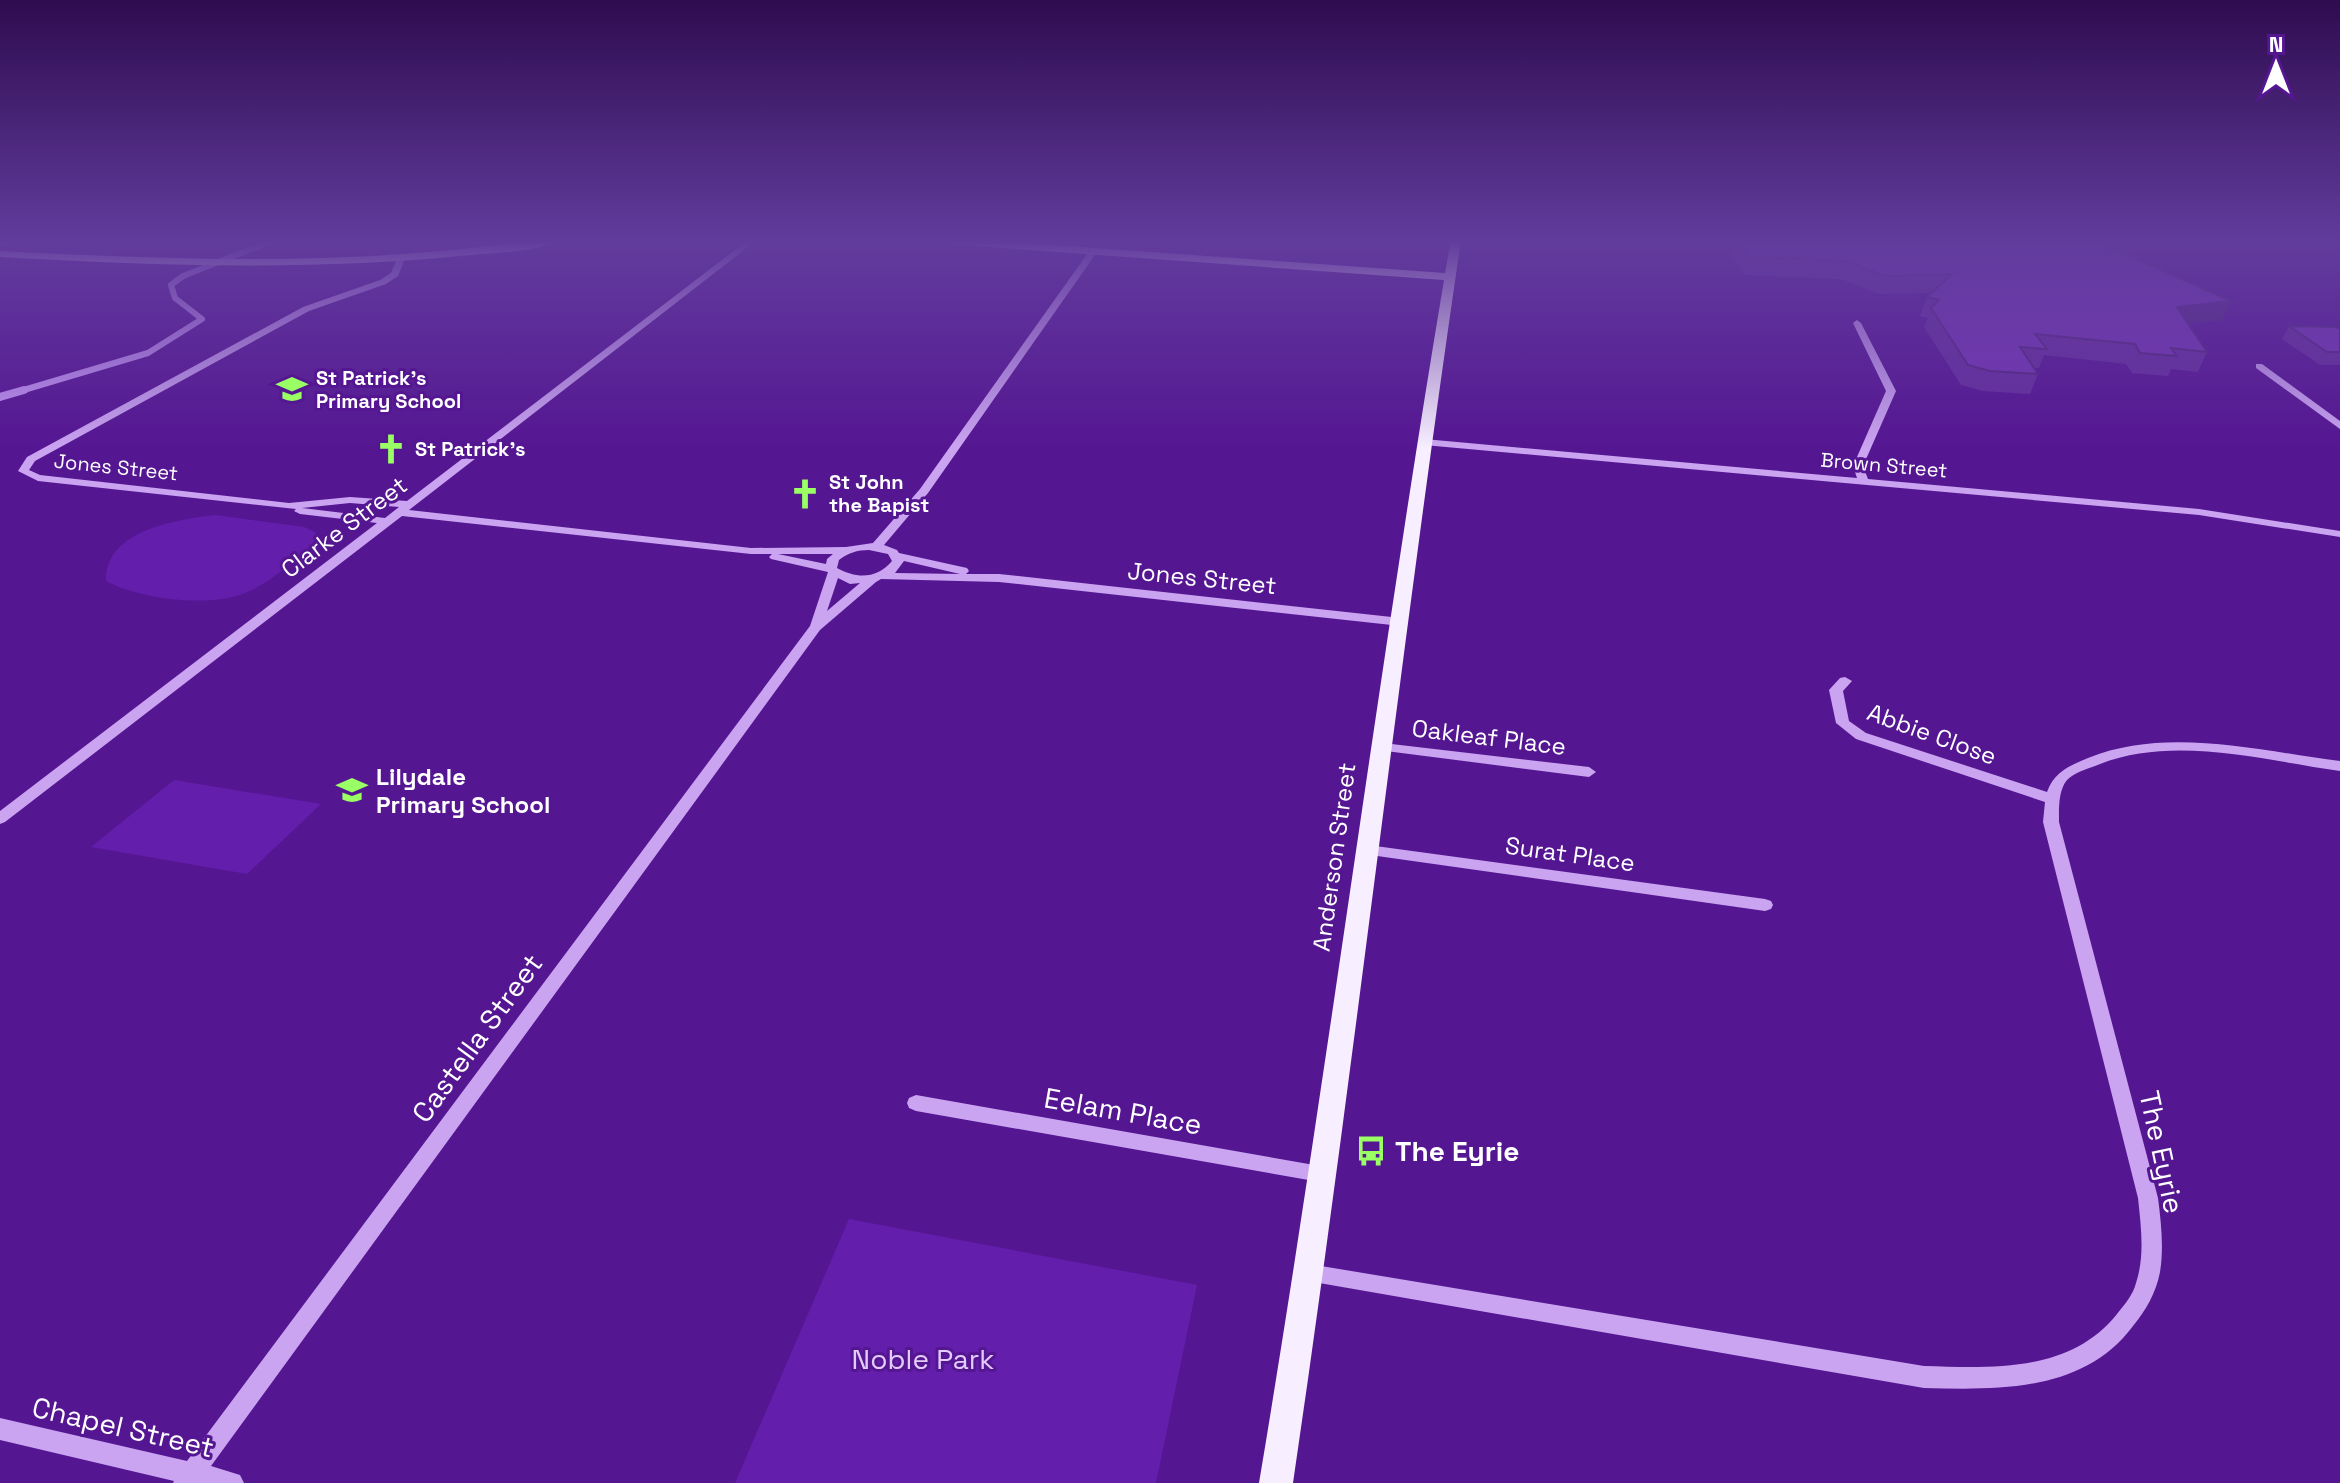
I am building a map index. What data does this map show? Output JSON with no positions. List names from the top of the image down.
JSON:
{
  "streets": {
    "main road": ["Anderson Street"],
    "street": [
      "Brown Street",
      "Jones Street",
      "Clarke Street",
      "Abbie Close",
      "Oakleaf Place",
      "Surat Place",
      "Castella Street",
      "Eelam Place",
      "The Eyrie",
      "Chapel Street"
    ]
  },
  "crossings": [
    ["Brown Street", "Anderson Street"],
    ["Jones Street", "Clarke Street"],
    ["Jones Street", "Anderson Street"],
    ["Jones Street", "Castella Street"],
    ["Abbie Close", "The Eyrie"],
    ["Oakleaf Place", "Anderson Street"],
    ["Surat Place", "Anderson Street"],
    ["Anderson Street", "Eelam Place"],
    ["Anderson Street", "The Eyrie"],
    ["Castella Street", "Chapel Street"]
  ],
  "parks": ["Noble Park"],
  "places": {
    "school or university": ["St Patrick's Primary School", "Lilydale Primary School"],
    "church": ["St Patrick's", "St John the Bapist"],
    "bus stop": ["The Eyrie"]
  },
  "north": "top"
}
